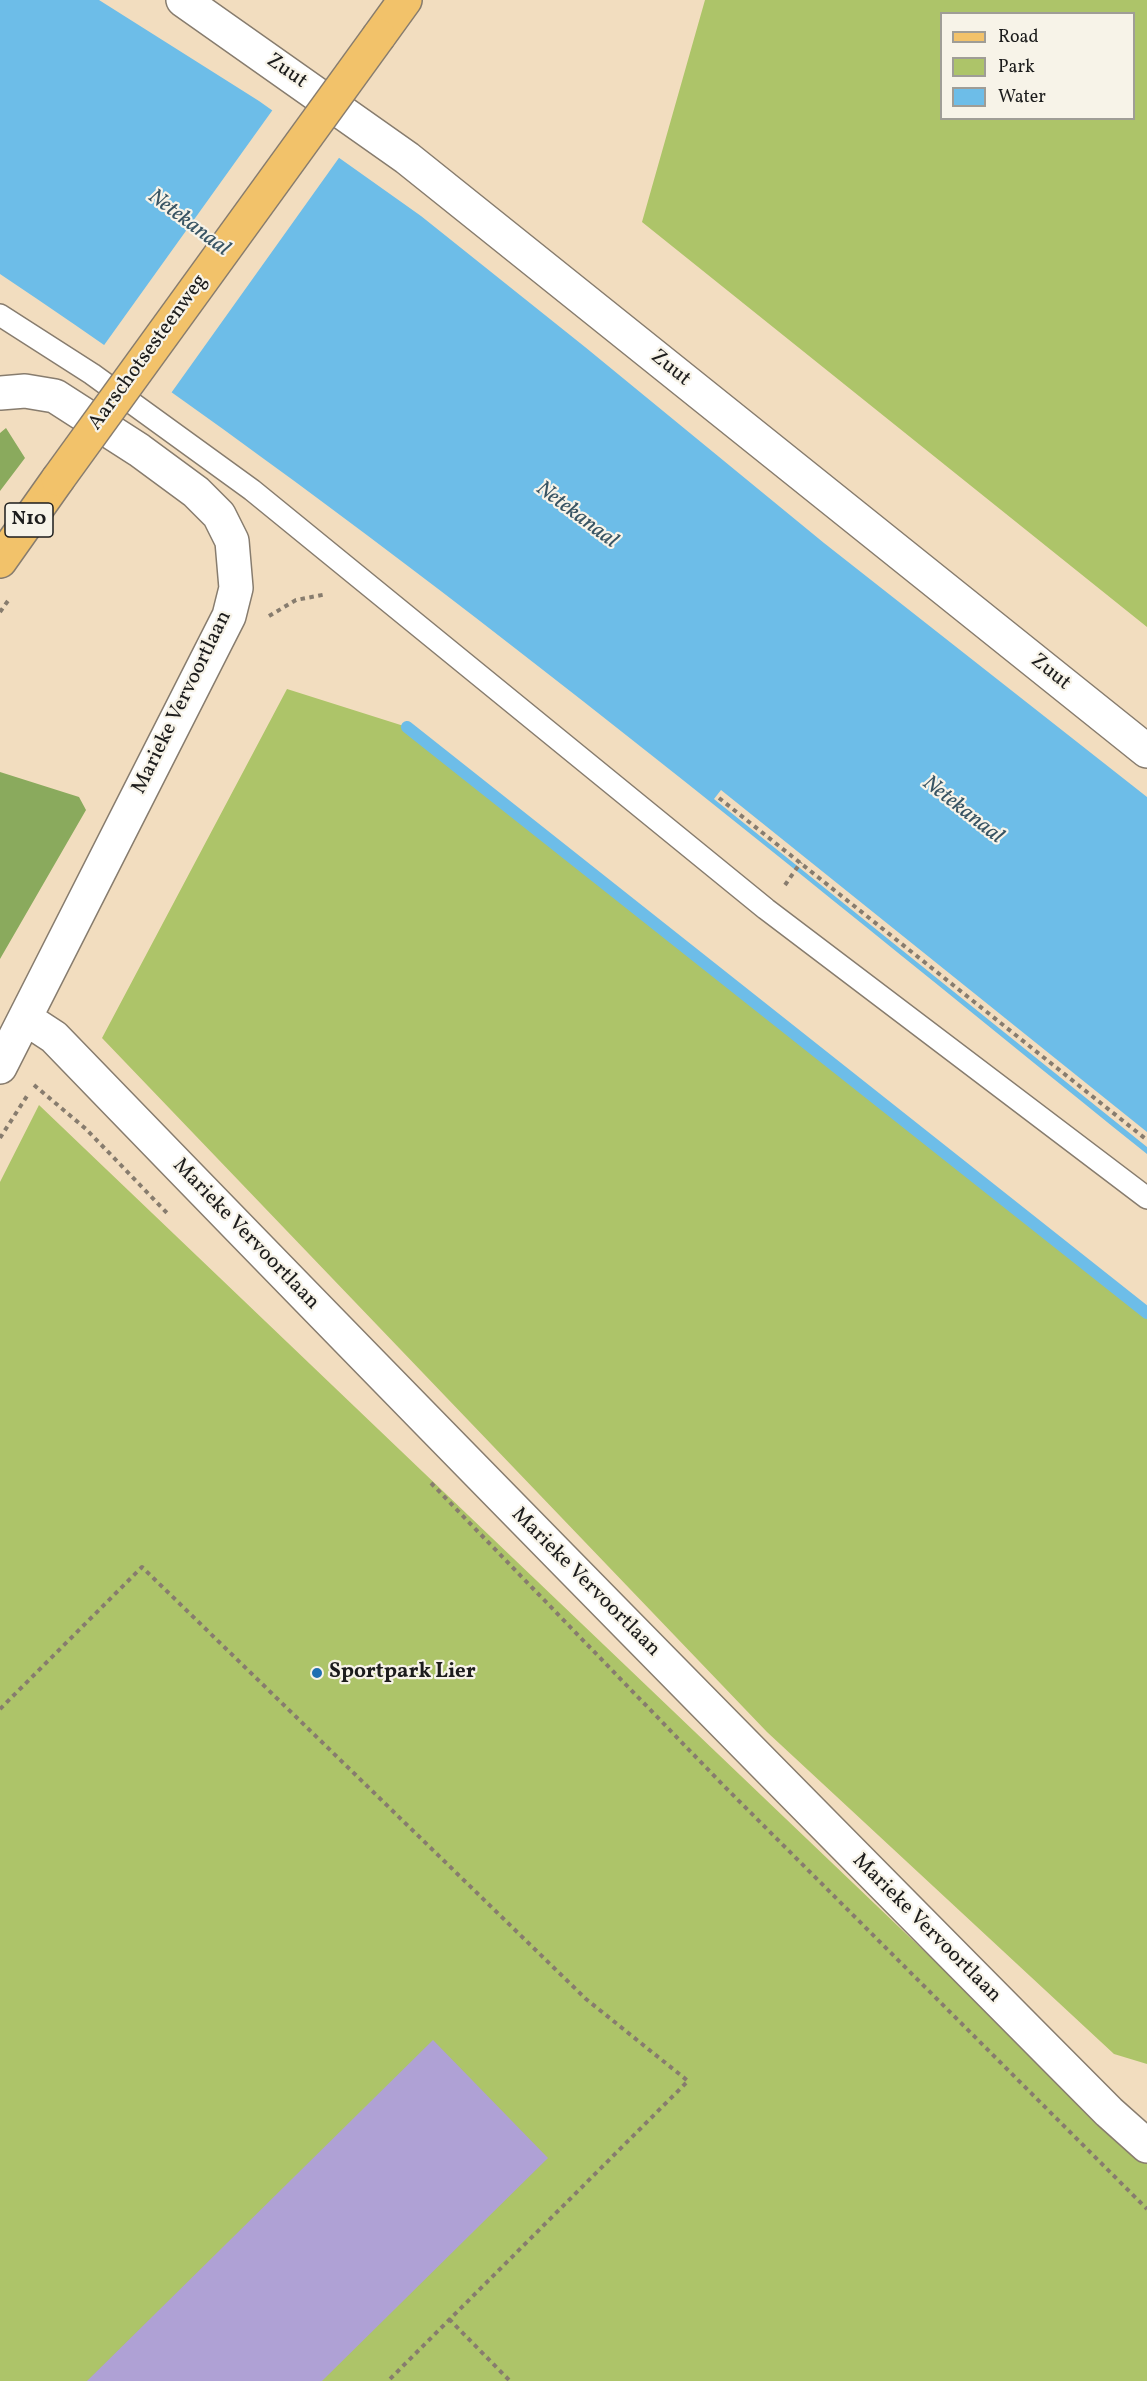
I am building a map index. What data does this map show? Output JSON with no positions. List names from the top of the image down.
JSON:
{
  "streets": {
    "main road": ["Aarschotsesteenweg", "N10"],
    "street": ["Zuut", "Marieke Vervoortlaan"]
  },
  "water": ["Netekanaal"],
  "places": ["Sportpark Lier"],
  "legend": ["Road", "Park", "Water"]
}
